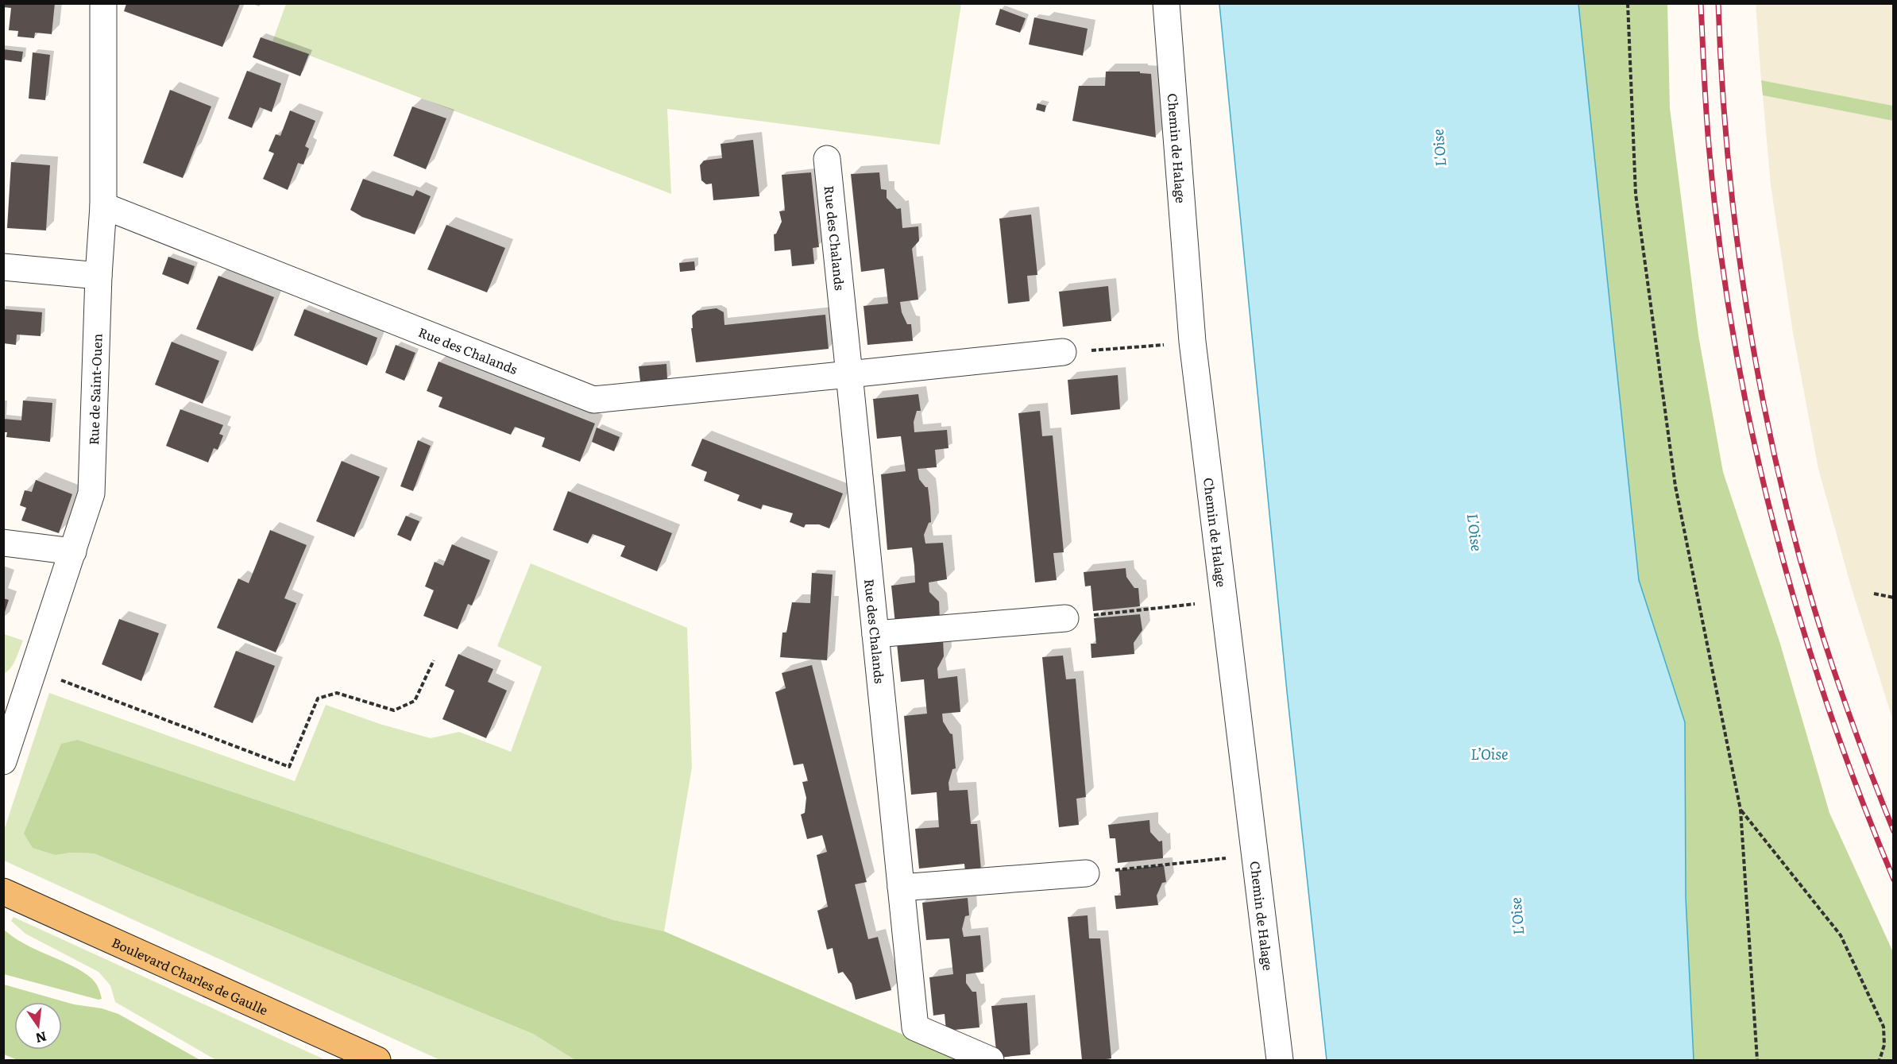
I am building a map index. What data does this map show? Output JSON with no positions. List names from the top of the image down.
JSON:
{
  "streets": {
    "main road": ["Boulevard Charles de Gaulle"],
    "street": ["Chemin de Halage", "Rue des Chalands", "Rue de Saint-Ouen"]
  },
  "crossings": [
    ["Rue des Chalands", "Rue de Saint-Ouen"]
  ],
  "water": ["L'Oise", "L’Oise"],
  "north": "bottom"
}
